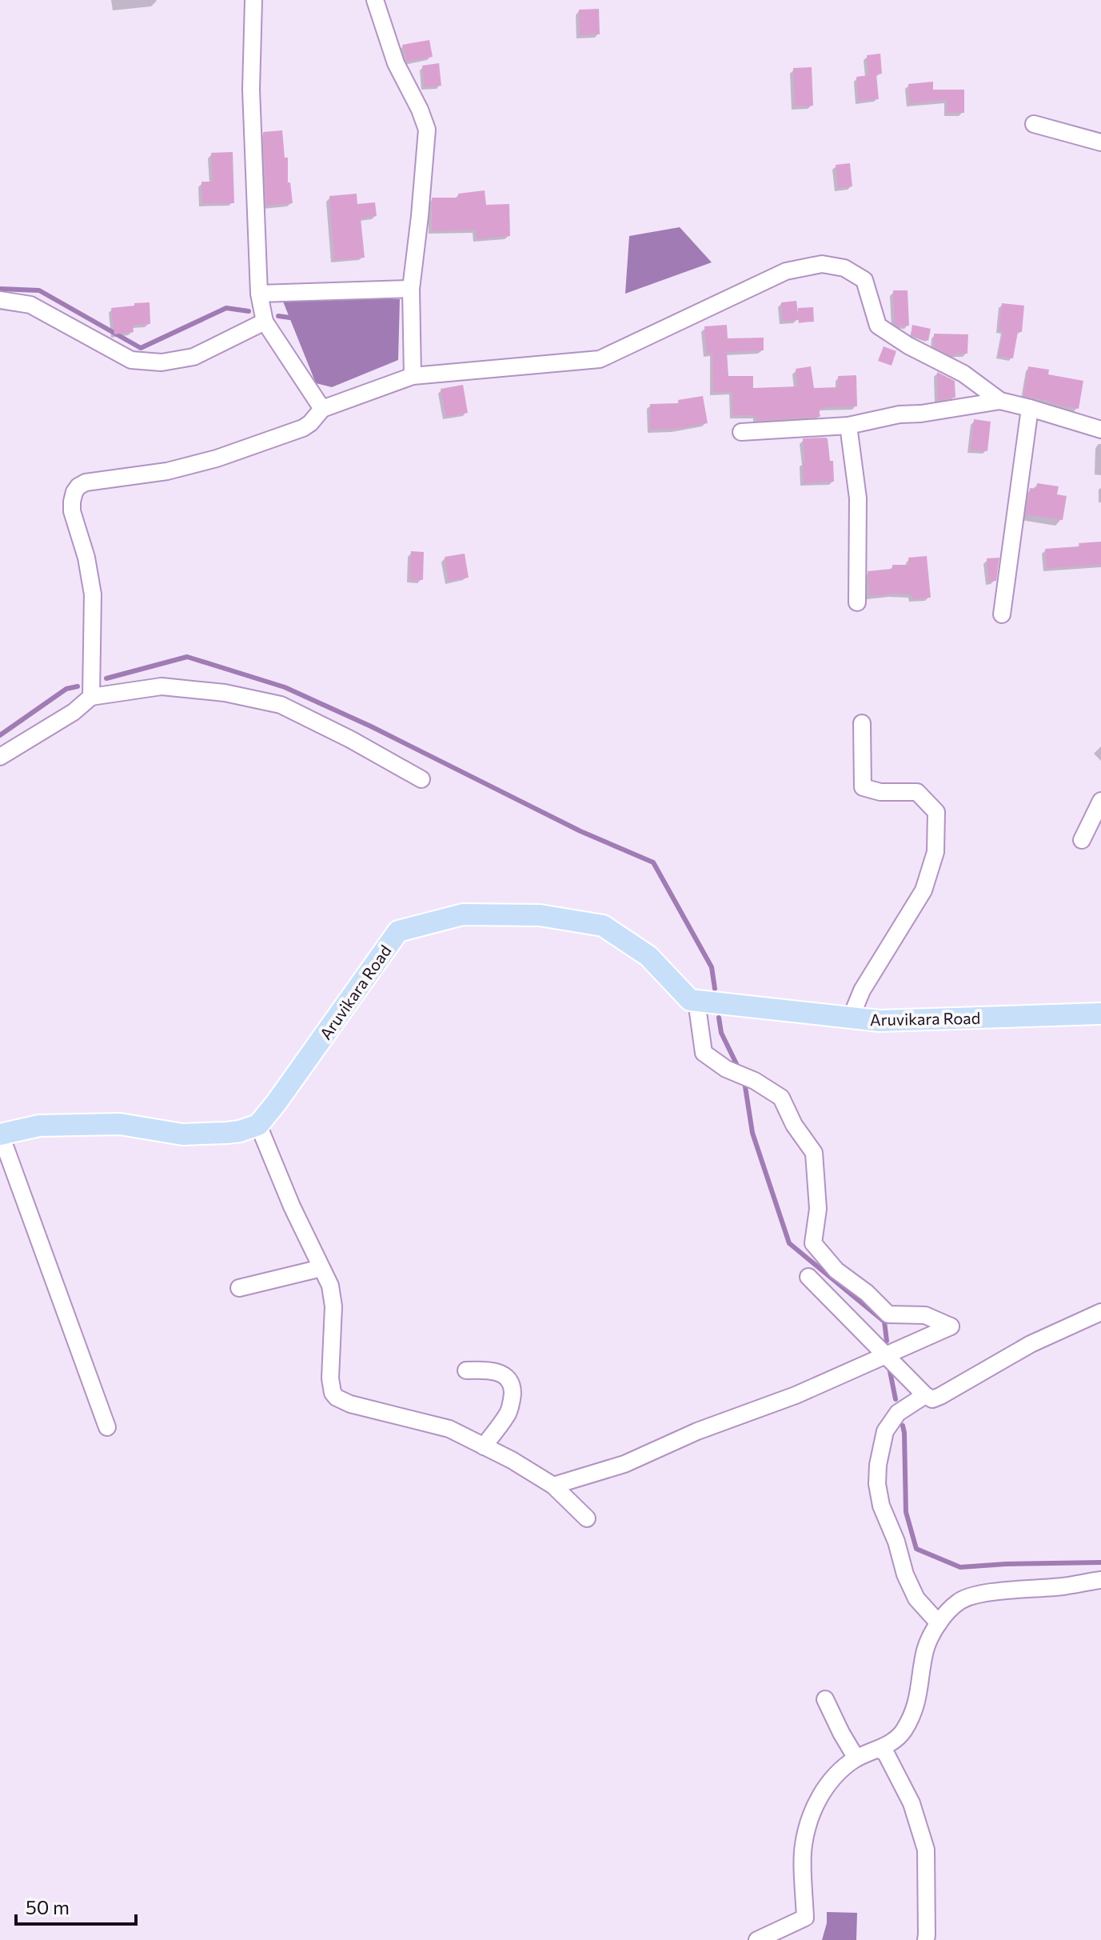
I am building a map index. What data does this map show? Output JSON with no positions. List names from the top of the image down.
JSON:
{
  "streets": {
    "main road": ["Aruvikara Road"]
  },
  "scale_bar": "50 m"
}
